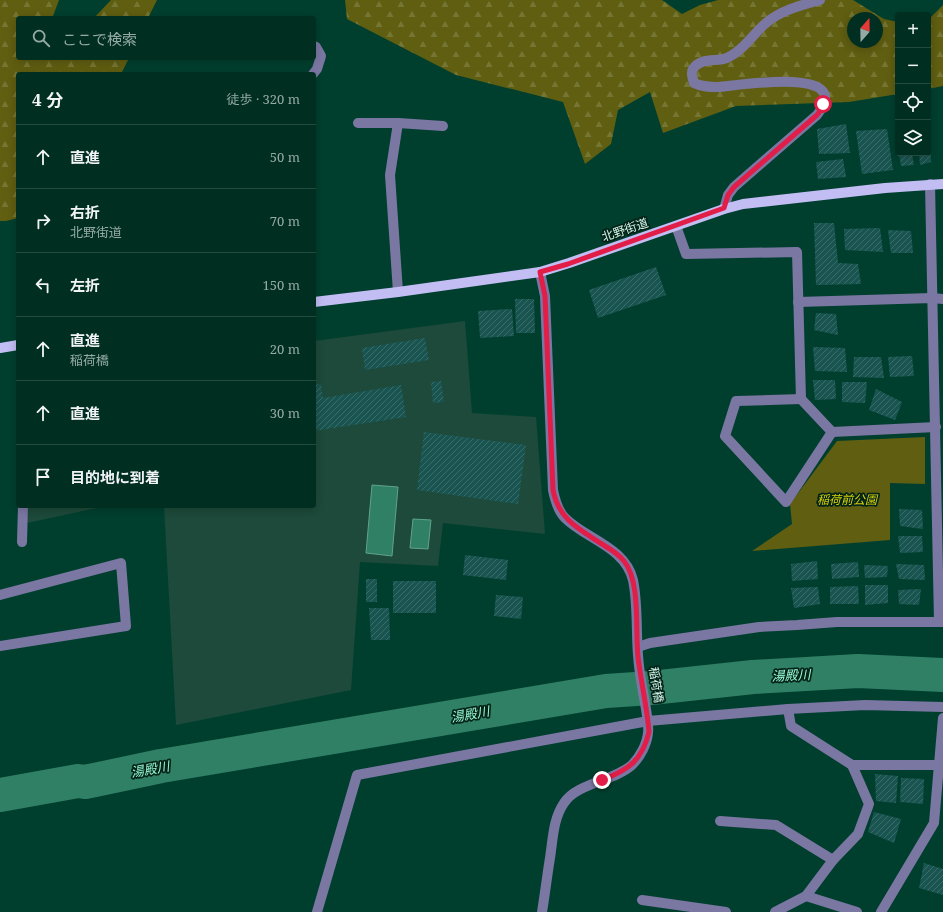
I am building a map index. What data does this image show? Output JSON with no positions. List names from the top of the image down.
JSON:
{
  "streets": {
    "main road": ["北野街道"],
    "street": ["稲荷橋"]
  },
  "crossings": [
    ["北野街道", "稲荷橋"]
  ],
  "water": ["湯殿川"],
  "parks": ["稲荷前公園"],
  "north": "top",
  "page": {
    "map_buttons": ["+", "−"],
    "search": "ここで検索",
    "heading": ["4 分", "徒歩 · 320 m"],
    "list": [
      ["直進", "50 m"],
      ["右折", "北野街道", "70 m"],
      ["左折", "150 m"],
      ["直進", "稲荷橋", "20 m"],
      ["直進", "30 m"],
      "目的地に到着"
    ]
  }
}
